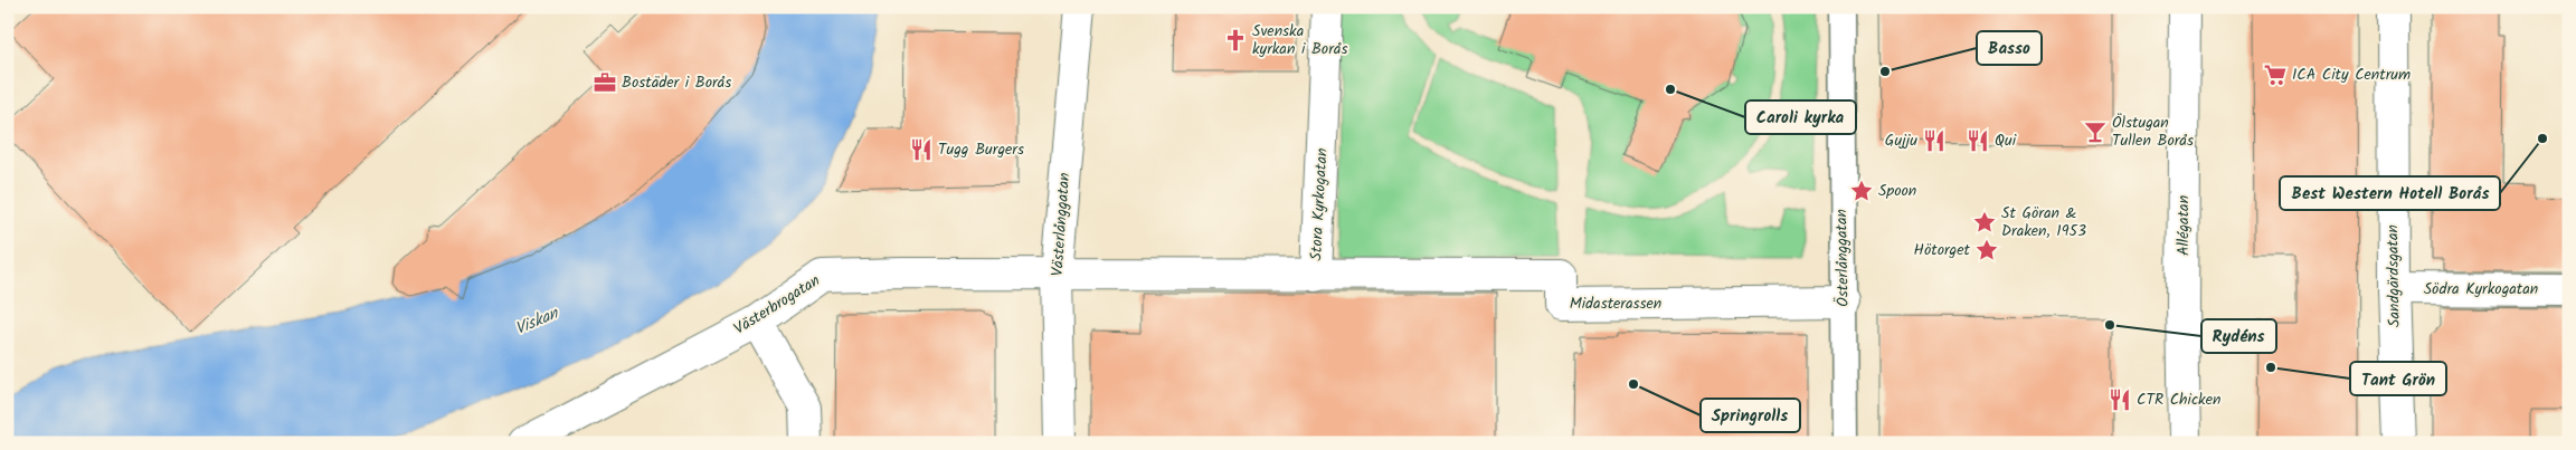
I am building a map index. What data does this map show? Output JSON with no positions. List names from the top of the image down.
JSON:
{
  "streets": {
    "street": [
      "Stora Kyrkogatan",
      "Västerlånggatan",
      "Allégatan",
      "Österlånggatan",
      "Sandgärdsgatan",
      "Södra Kyrkogatan",
      "Midasterassen",
      "Västerbrogatan"
    ]
  },
  "crossings": [
    ["Stora Kyrkogatan", "Västerlånggatan"],
    ["Stora Kyrkogatan", "Midasterassen"],
    ["Stora Kyrkogatan", "Västerbrogatan"],
    ["Västerlånggatan", "Västerbrogatan"],
    ["Österlånggatan", "Midasterassen"],
    ["Sandgärdsgatan", "Södra Kyrkogatan"]
  ],
  "water": ["Viskan"],
  "places": {
    "church": ["Svenska kyrkan i Borås"],
    "other": [
      "Basso",
      "Caroli kyrka",
      "Best Western Hotell Borås",
      "Rydéns",
      "Tant Grön",
      "Springrolls"
    ],
    "supermarket": ["ICA City Centrum"],
    "office": ["Bostäder i Borås"],
    "bar": ["Ölstugan Tullen Borås"],
    "restaurant": [
      "Gujju",
      "Qui",
      "Tugg Burgers",
      "CTR Chicken"
    ],
    "place": ["Spoon", "St Göran & Draken, 1953", "Hötorget"]
  }
}
